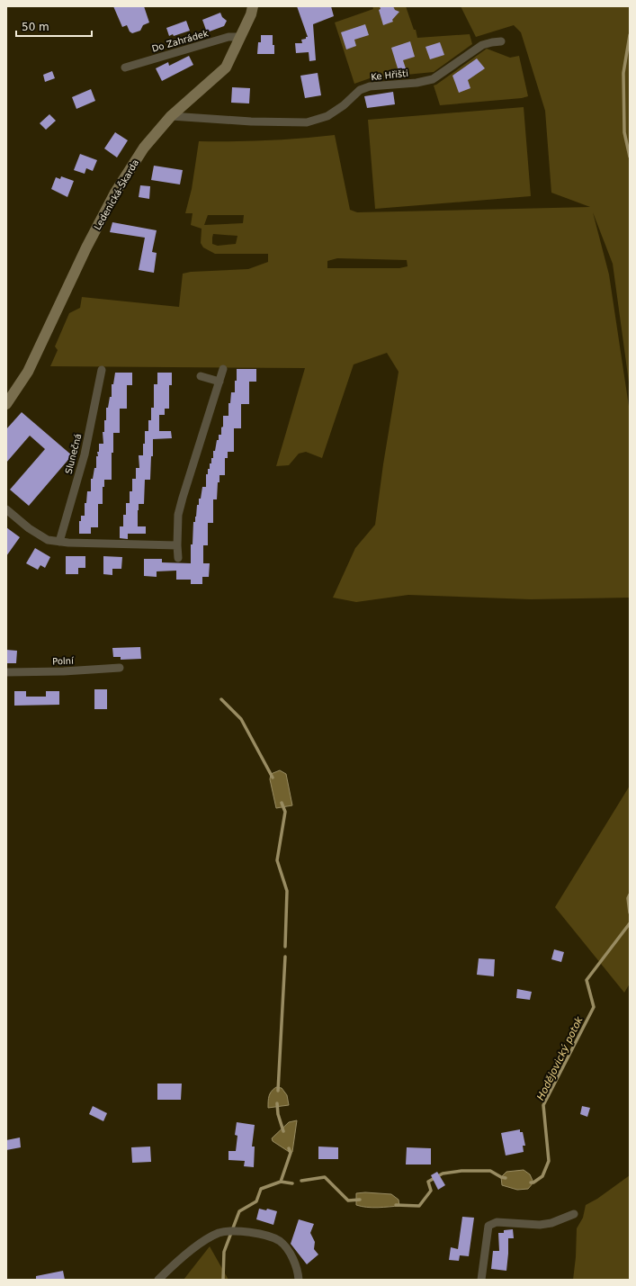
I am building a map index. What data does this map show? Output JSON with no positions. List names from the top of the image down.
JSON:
{
  "streets": {
    "main road": ["Ledenická-Škarda"],
    "street": [
      "Do Zahrádek",
      "Ke Hřišti",
      "Slunečná",
      "Polní"
    ]
  },
  "crossings": [
    ["Do Zahrádek", "Ledenická-Škarda"],
    ["Ke Hřišti", "Ledenická-Škarda"]
  ],
  "water": ["Hodějovický potok"],
  "scale_bar": "50 m"
}
